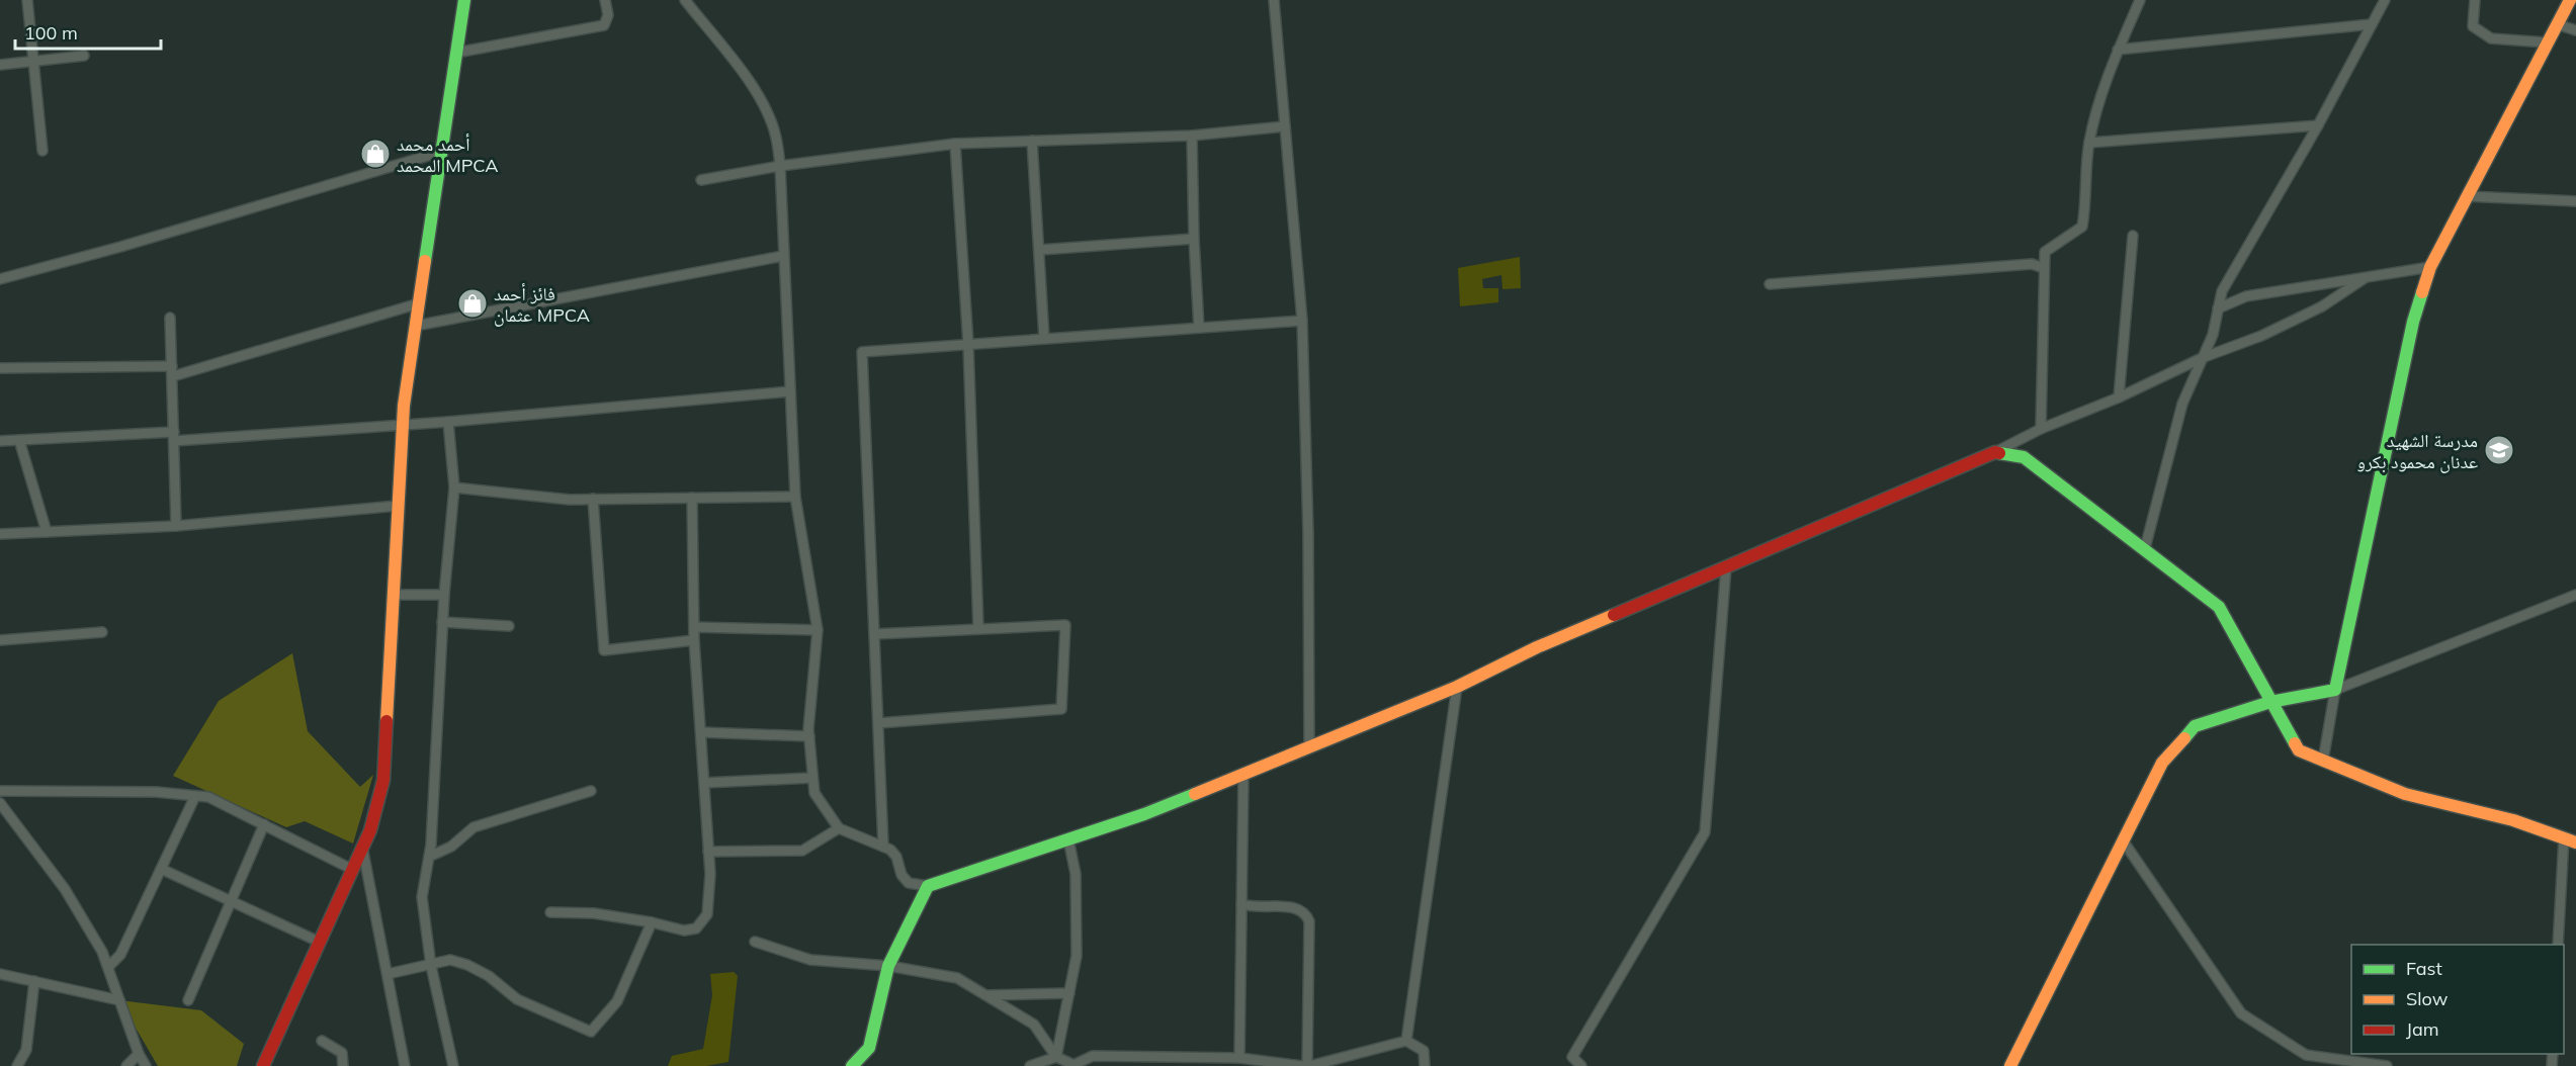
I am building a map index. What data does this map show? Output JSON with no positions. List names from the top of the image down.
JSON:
{
  "places": {
    "shop": ["أحمد محمد المحمد MPCA", "فائز أحمد عثمان MPCA"],
    "school or university": ["مدرسة الشهيد عدنان محمود بكرو"]
  },
  "legend": ["Fast", "Slow", "Jam"],
  "scale_bar": "100 m"
}
